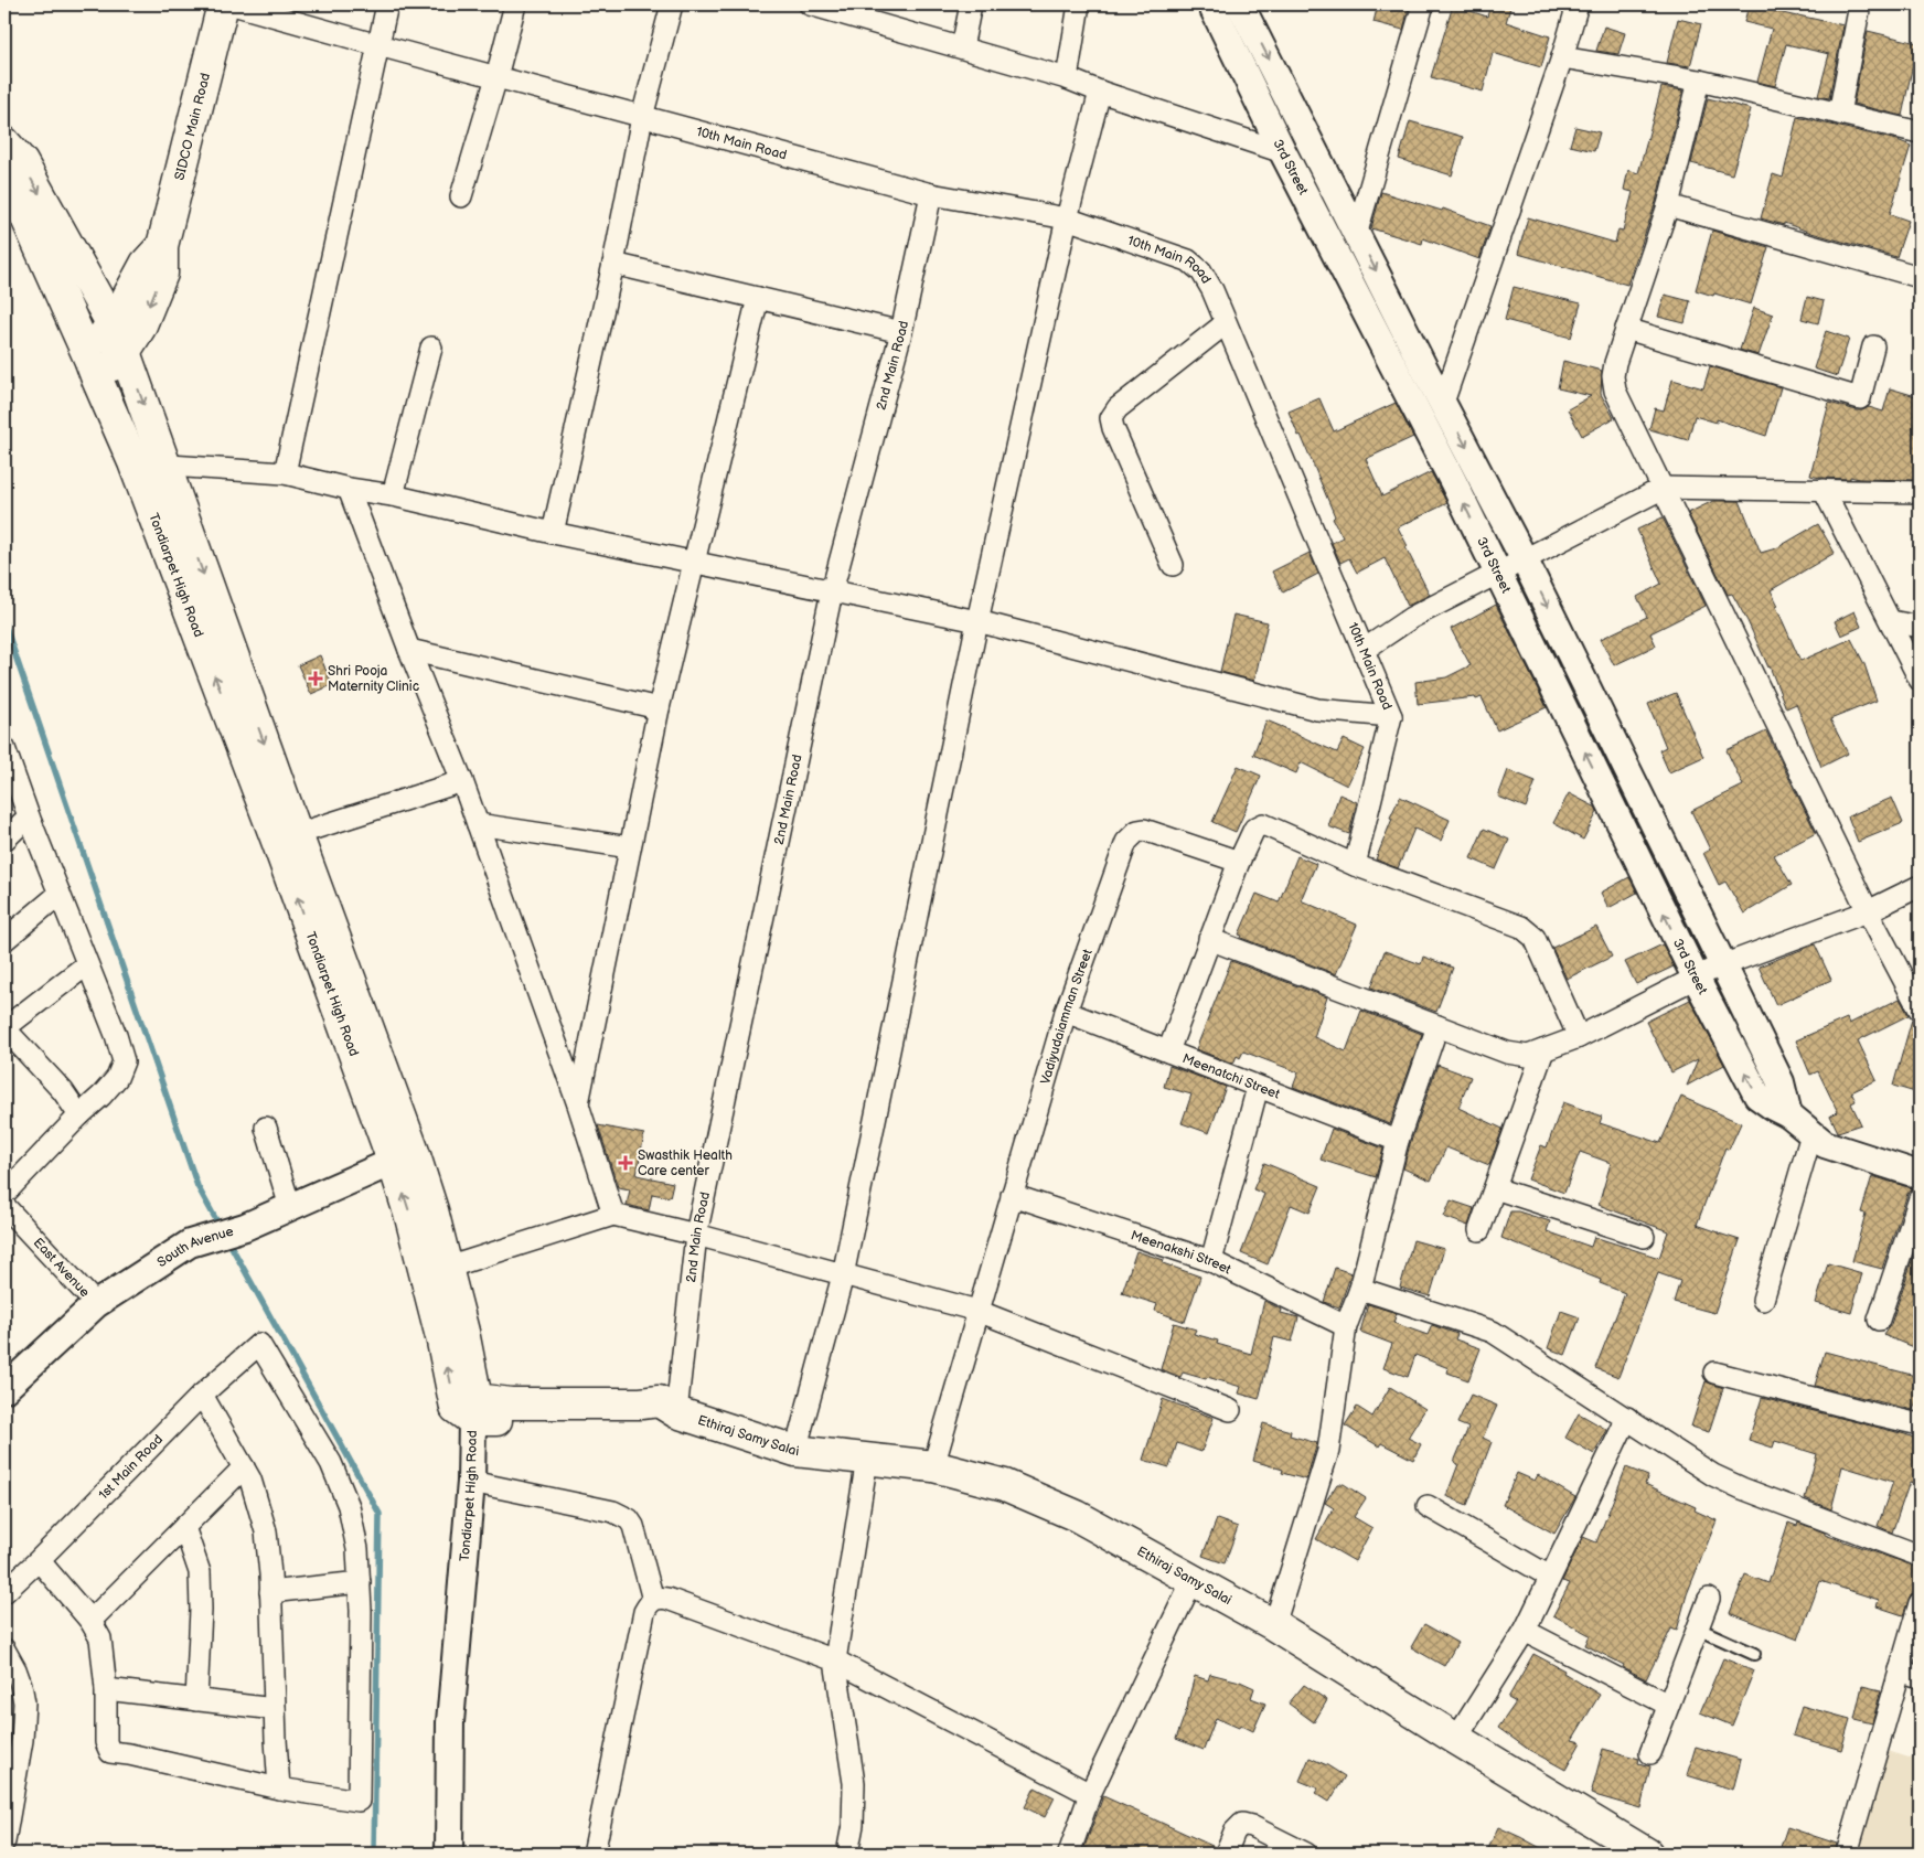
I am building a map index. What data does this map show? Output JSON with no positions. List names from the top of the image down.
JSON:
{
  "streets": {
    "main road": ["SIDCO Main Road", "Tondiarpet High Road", "Ethiraj Samy Salai"],
    "street": [
      "10th Main Road",
      "3rd Street",
      "2nd Main Road",
      "Vadiyudaiamman Street",
      "Meenatchi Street",
      "South Avenue",
      "Meenakshi Street",
      "East Avenue",
      "1st Main Road"
    ]
  },
  "crossings": [
    ["SIDCO Main Road", "Tondiarpet High Road"],
    ["10th Main Road", "2nd Main Road"],
    ["2nd Main Road", "Ethiraj Samy Salai"],
    ["Tondiarpet High Road", "South Avenue"],
    ["Tondiarpet High Road", "Ethiraj Samy Salai"],
    ["Vadiyudaiamman Street", "Meenatchi Street"],
    ["Vadiyudaiamman Street", "Meenakshi Street"],
    ["Vadiyudaiamman Street", "Ethiraj Samy Salai"],
    ["South Avenue", "East Avenue"]
  ],
  "places": {
    "health": ["Shri Pooja Maternity Clinic", "Swasthik Health Care center"]
  }
}
